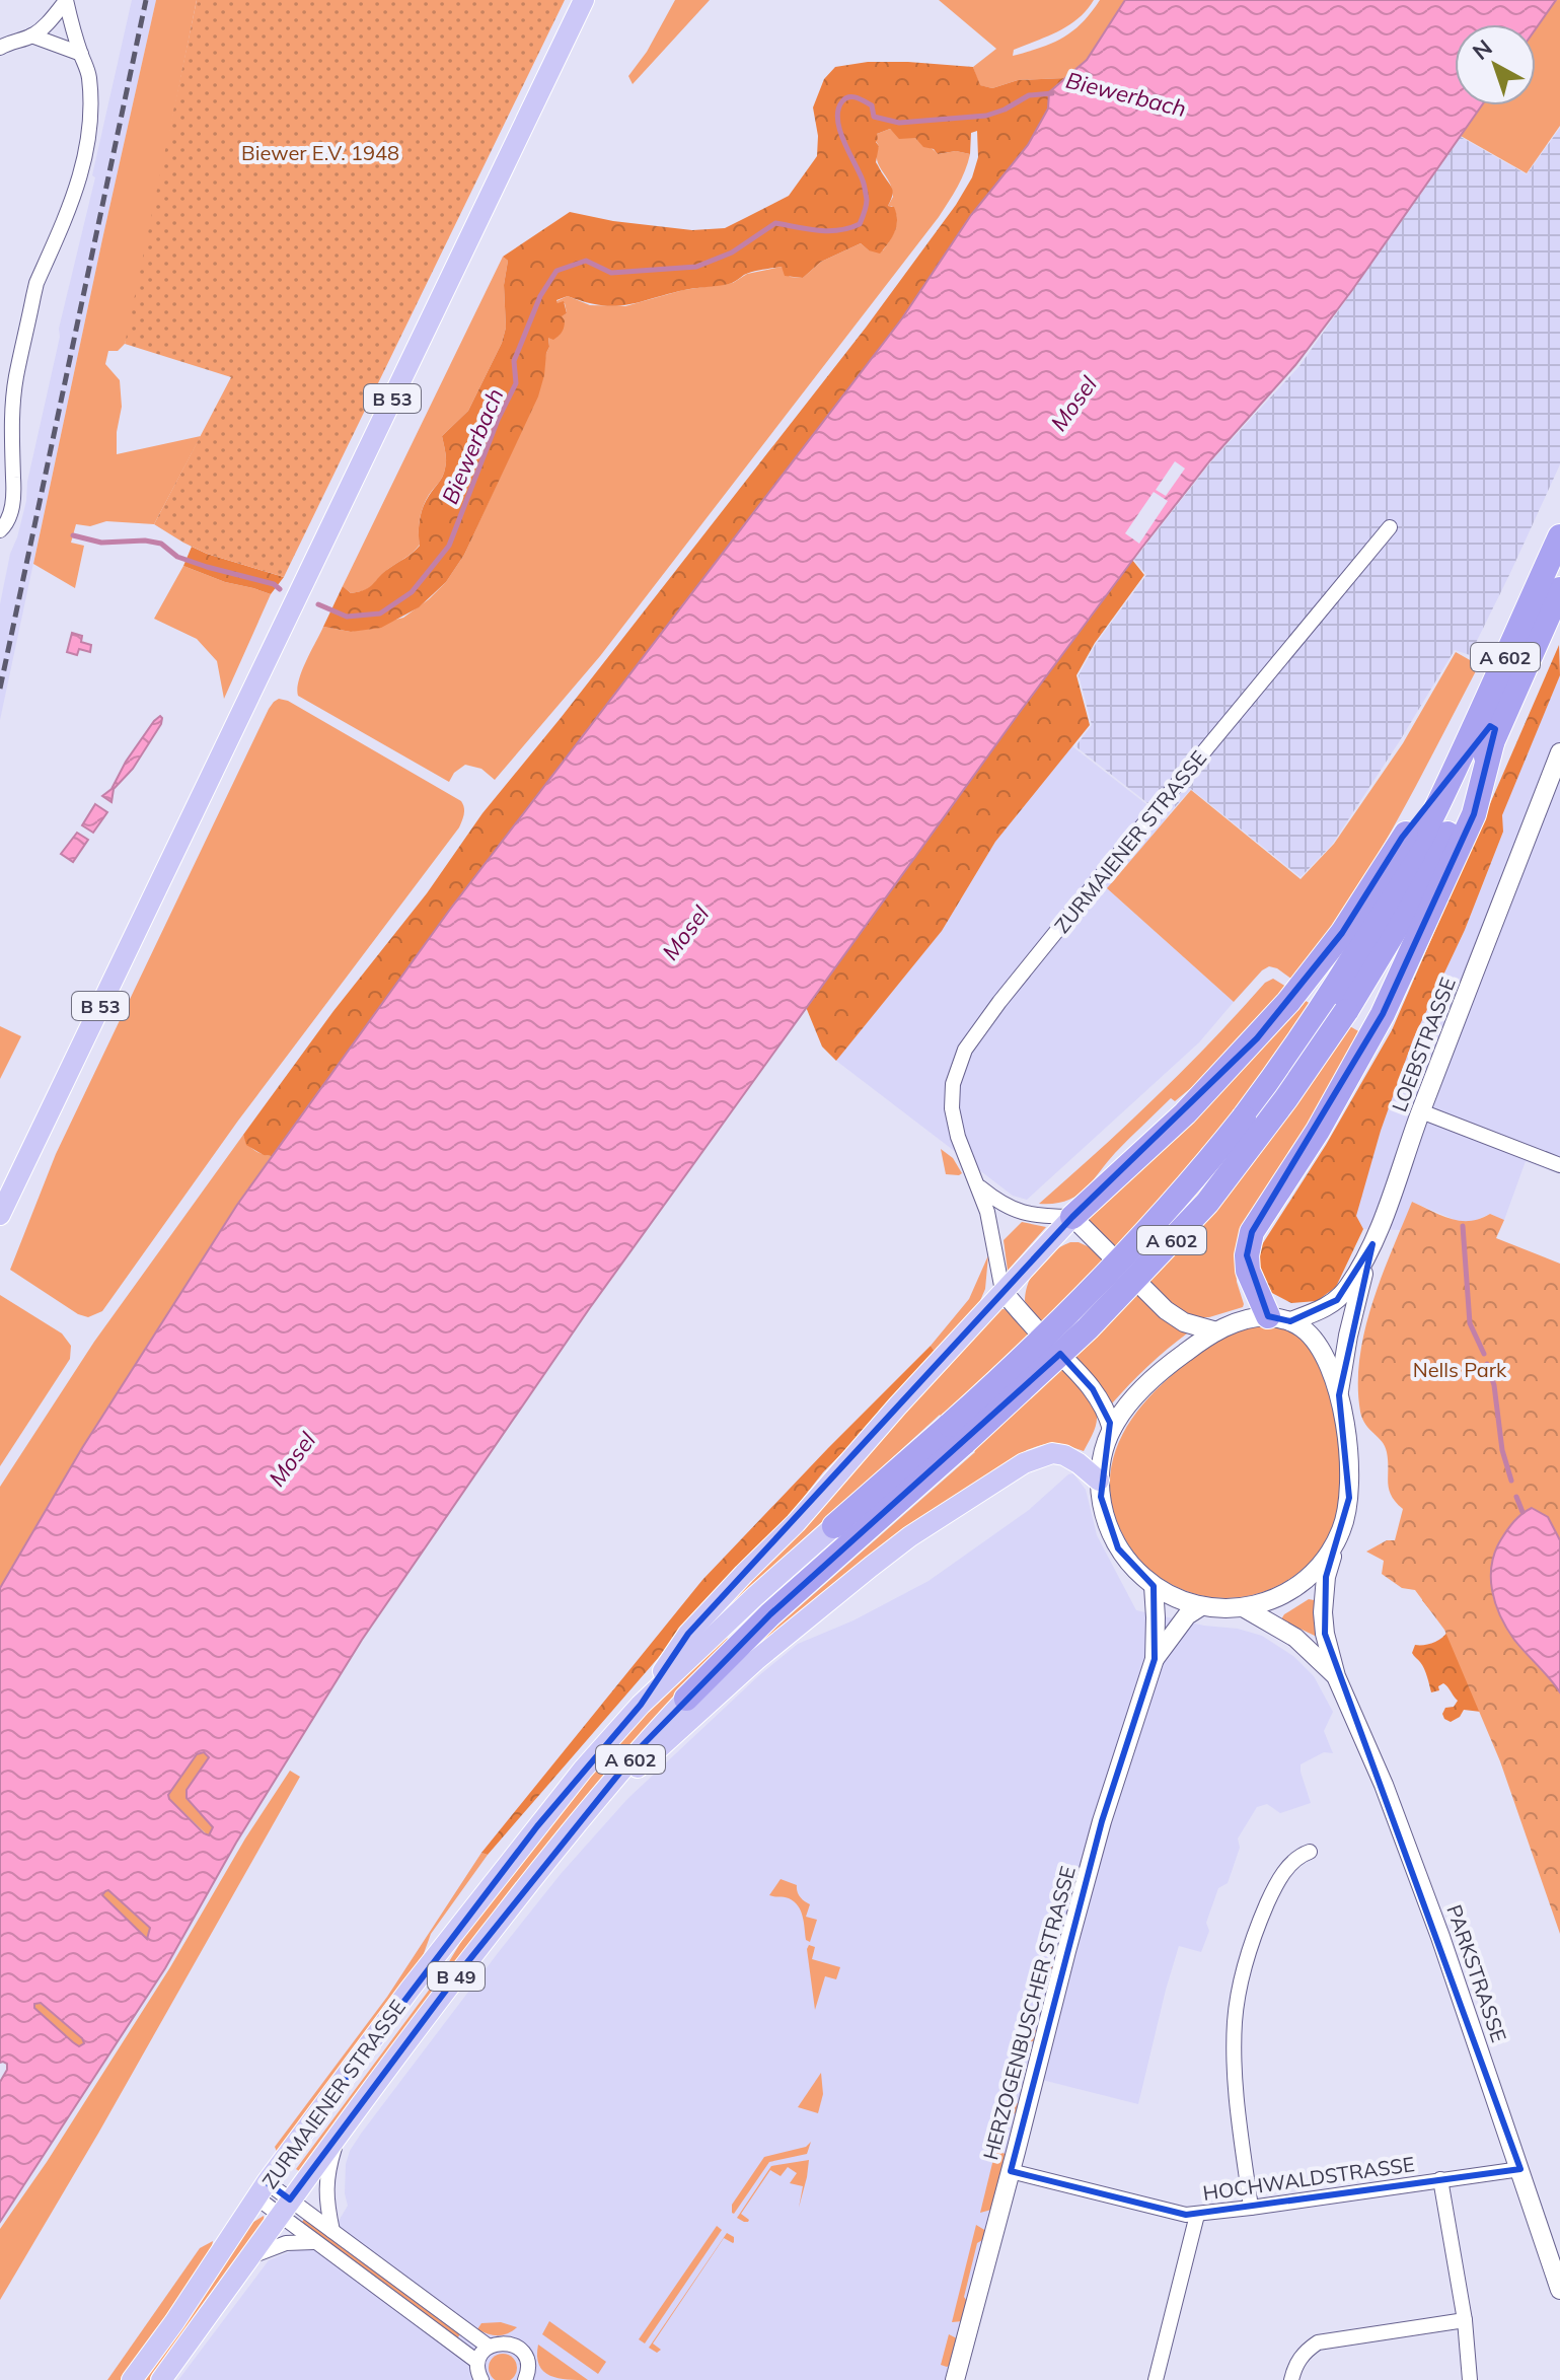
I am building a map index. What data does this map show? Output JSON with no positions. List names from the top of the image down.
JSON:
{
  "streets": {
    "highway": ["A 602"],
    "main road": [
      "B 53",
      "ZURMAIENER STRASSE",
      "LOEBSTRASSE",
      "PARKSTRASSE",
      "B 49",
      "HERZOGENBUSCHER STRASSE"
    ],
    "street": ["HOCHWALDSTRASSE"]
  },
  "crossings": [
    ["A 602", "ZURMAIENER STRASSE"],
    ["LOEBSTRASSE", "PARKSTRASSE"],
    ["LOEBSTRASSE", "HERZOGENBUSCHER STRASSE"],
    ["PARKSTRASSE", "HERZOGENBUSCHER STRASSE"],
    ["PARKSTRASSE", "HOCHWALDSTRASSE"],
    ["HERZOGENBUSCHER STRASSE", "HOCHWALDSTRASSE"]
  ],
  "water": ["Biewerbach", "Mosel"],
  "parks": ["Biewer E.V. 1948", "Nells Park"],
  "north": "top left"
}
